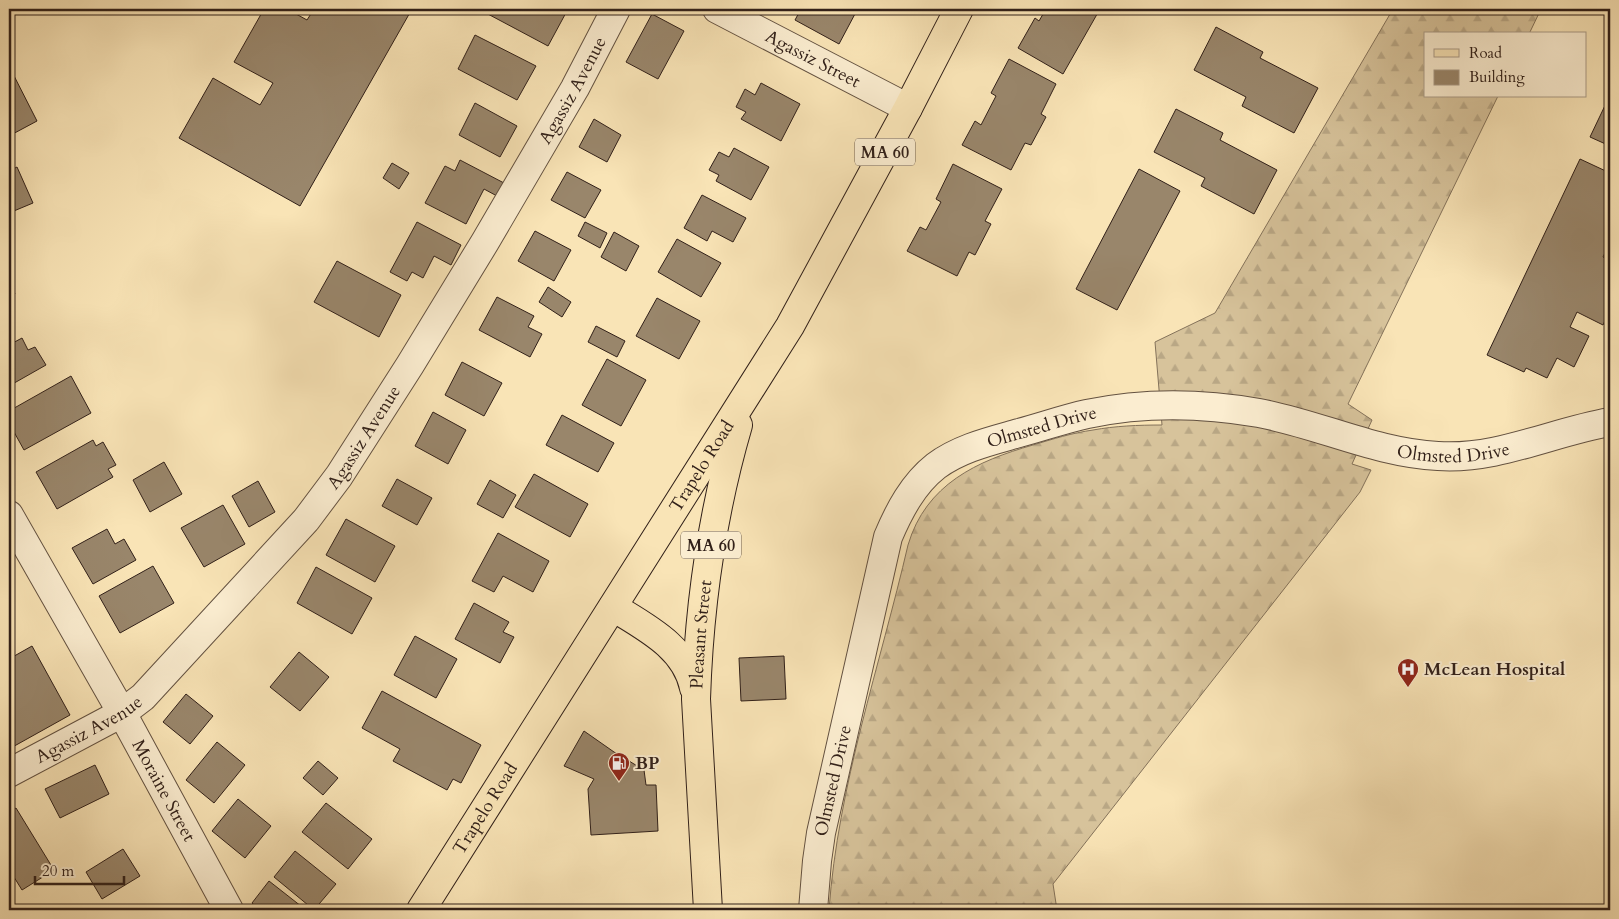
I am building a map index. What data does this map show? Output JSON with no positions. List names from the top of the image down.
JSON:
{
  "streets": {
    "main road": ["MA 60", "Trapelo Road", "Pleasant Street"],
    "street": [
      "Agassiz Street",
      "Agassiz Avenue",
      "Olmsted Drive",
      "Moraine Street"
    ]
  },
  "crossings": [
    ["Agassiz Street", "Trapelo Road"],
    ["Agassiz Avenue", "Moraine Street"],
    ["Trapelo Road", "Pleasant Street"]
  ],
  "places": {
    "hospital": ["McLean Hospital"],
    "fuel station": ["BP"]
  },
  "legend": ["Road", "Building"],
  "scale_bar": "20 m"
}
